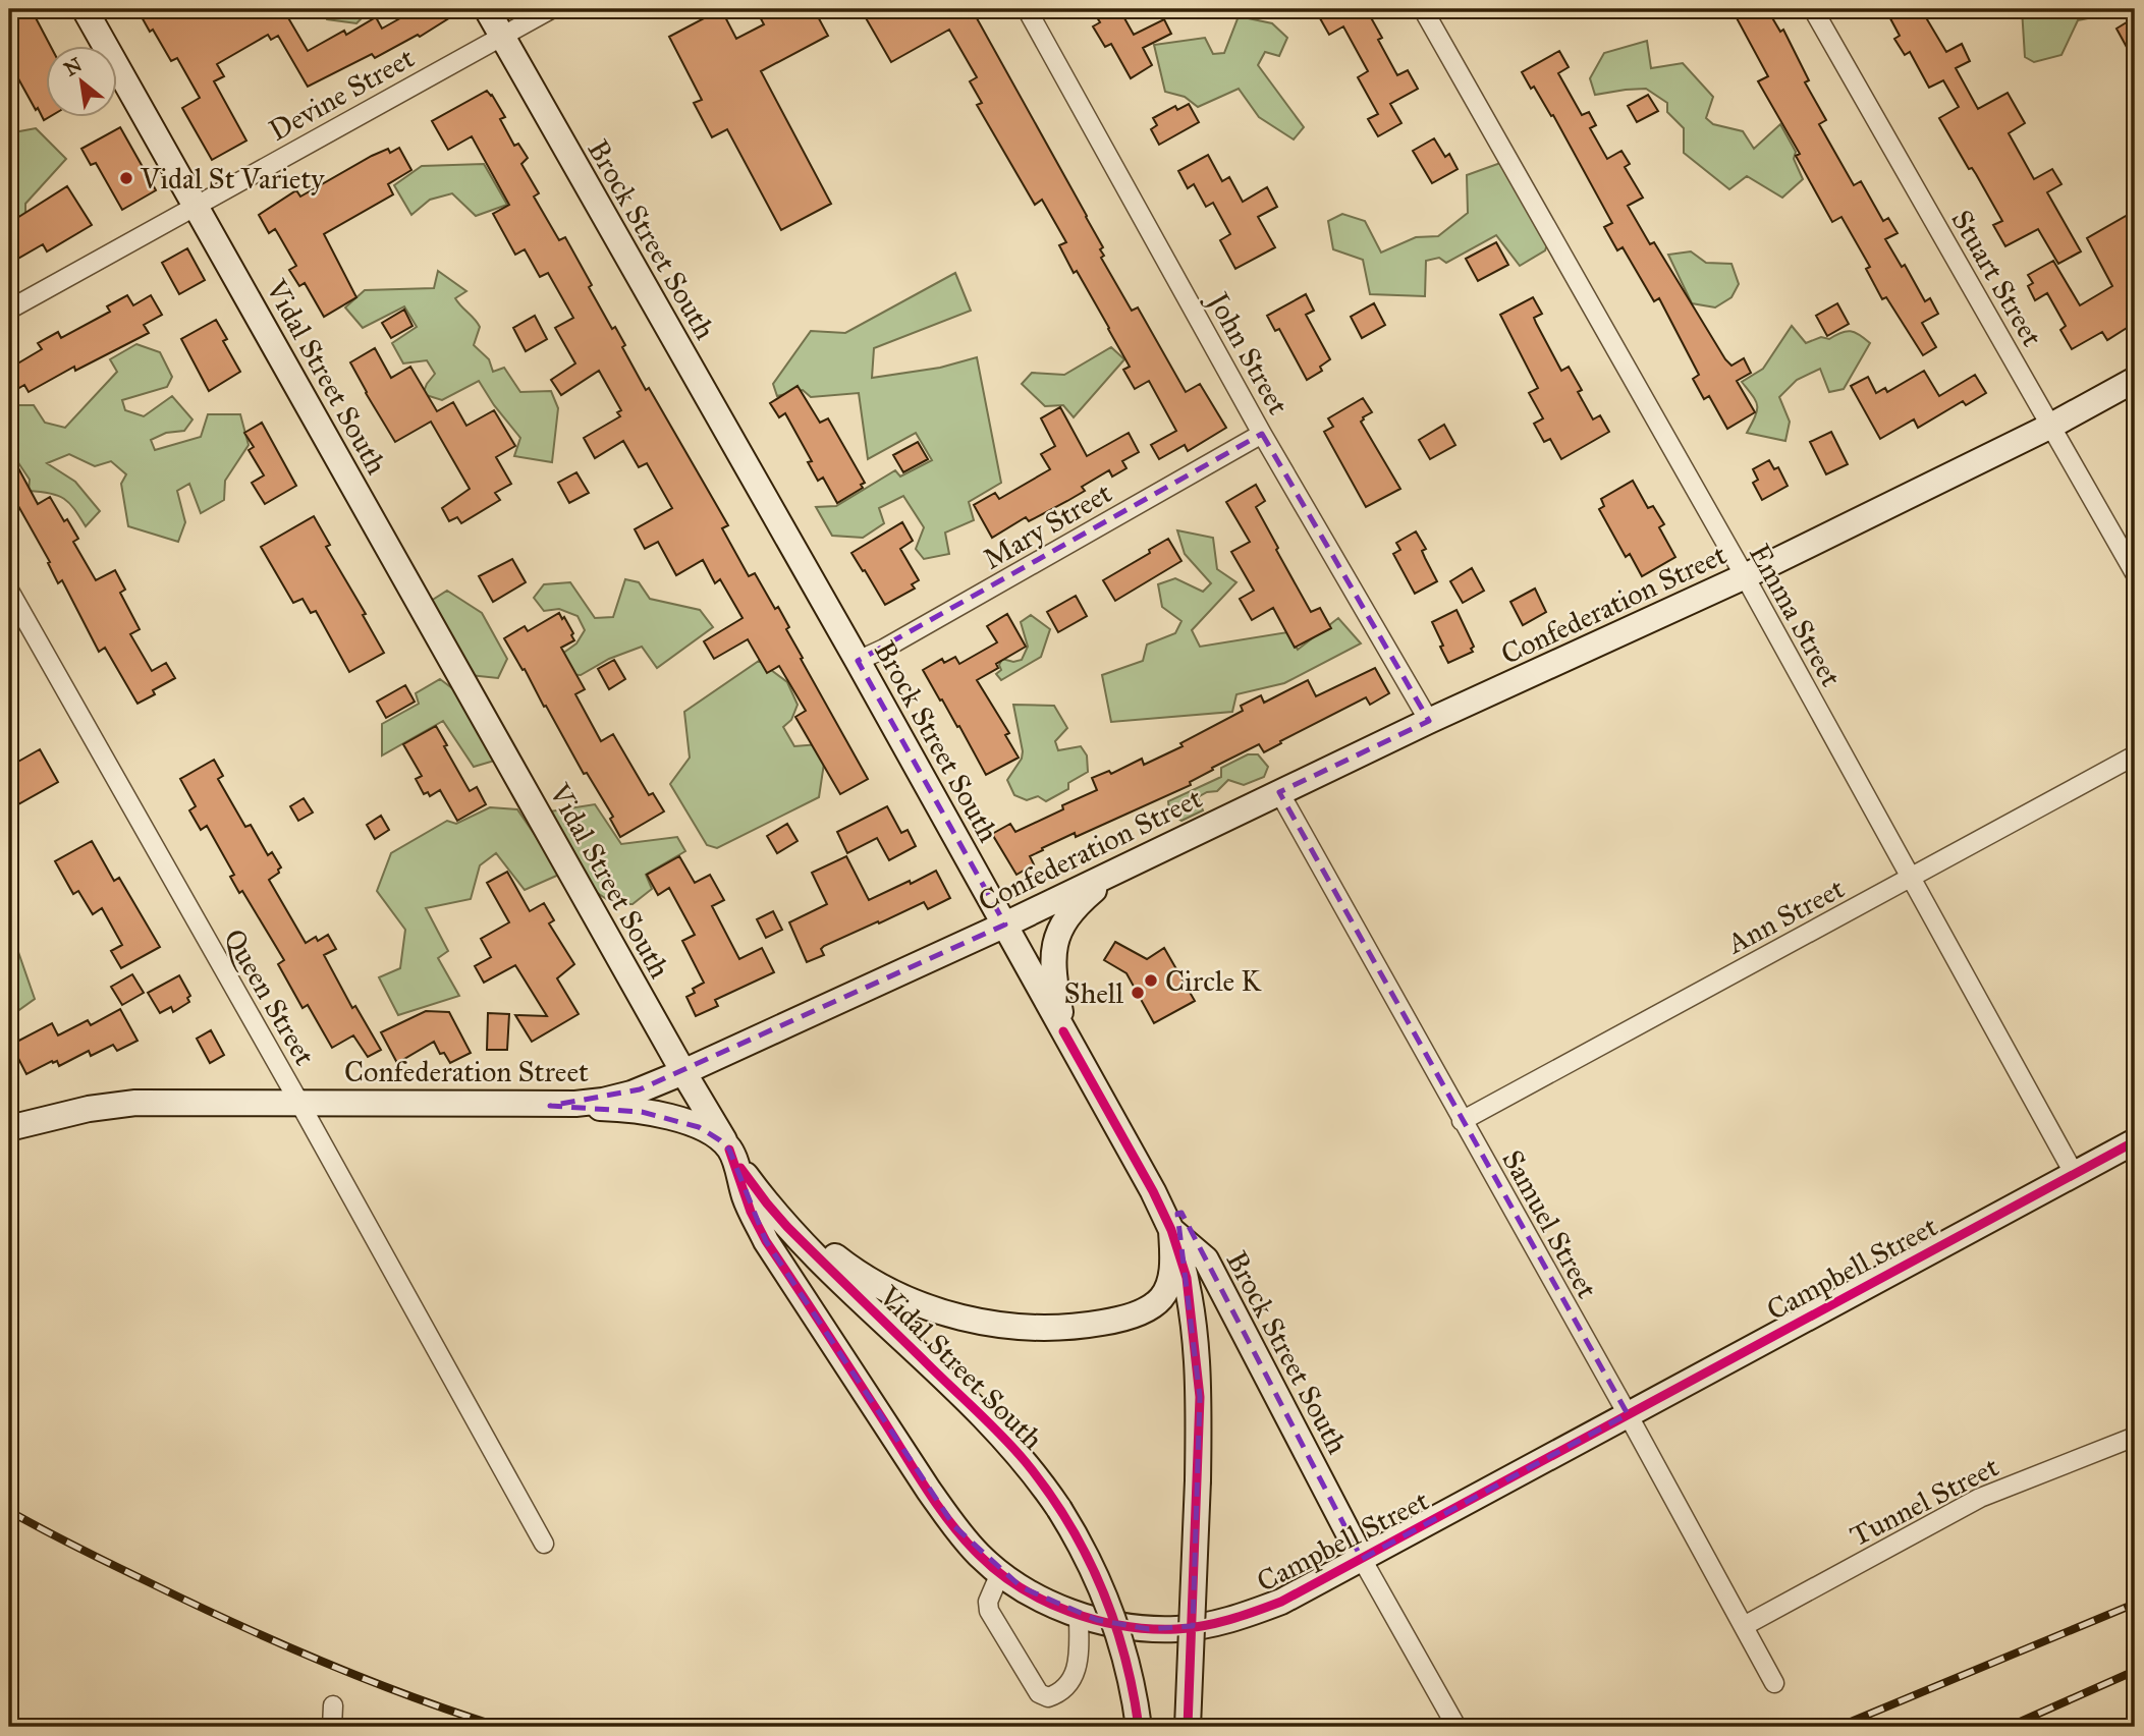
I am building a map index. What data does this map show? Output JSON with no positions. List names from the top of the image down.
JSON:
{
  "streets": {
    "main road": [
      "Brock Street South",
      "Vidal Street South",
      "Confederation Street",
      "Campbell Street"
    ],
    "street": [
      "Devine Street",
      "Stuart Street",
      "John Street",
      "Mary Street",
      "Emma Street",
      "Ann Street",
      "Queen Street",
      "Samuel Street",
      "Tunnel Street"
    ]
  },
  "crossings": [
    ["Devine Street", "Brock Street South"],
    ["Devine Street", "Vidal Street South"],
    ["Brock Street South", "Mary Street"],
    ["Brock Street South", "Confederation Street"],
    ["Brock Street South", "Campbell Street"],
    ["Stuart Street", "Confederation Street"],
    ["John Street", "Mary Street"],
    ["John Street", "Confederation Street"],
    ["Vidal Street South", "Confederation Street"],
    ["Vidal Street South", "Campbell Street"],
    ["Confederation Street", "Emma Street"],
    ["Confederation Street", "Queen Street"],
    ["Confederation Street", "Samuel Street"],
    ["Emma Street", "Ann Street"],
    ["Emma Street", "Campbell Street"],
    ["Ann Street", "Samuel Street"],
    ["Samuel Street", "Campbell Street"],
    ["Samuel Street", "Tunnel Street"]
  ],
  "places": ["Vidal St Variety", "Circle K", "Shell"],
  "north": "top left"
}
